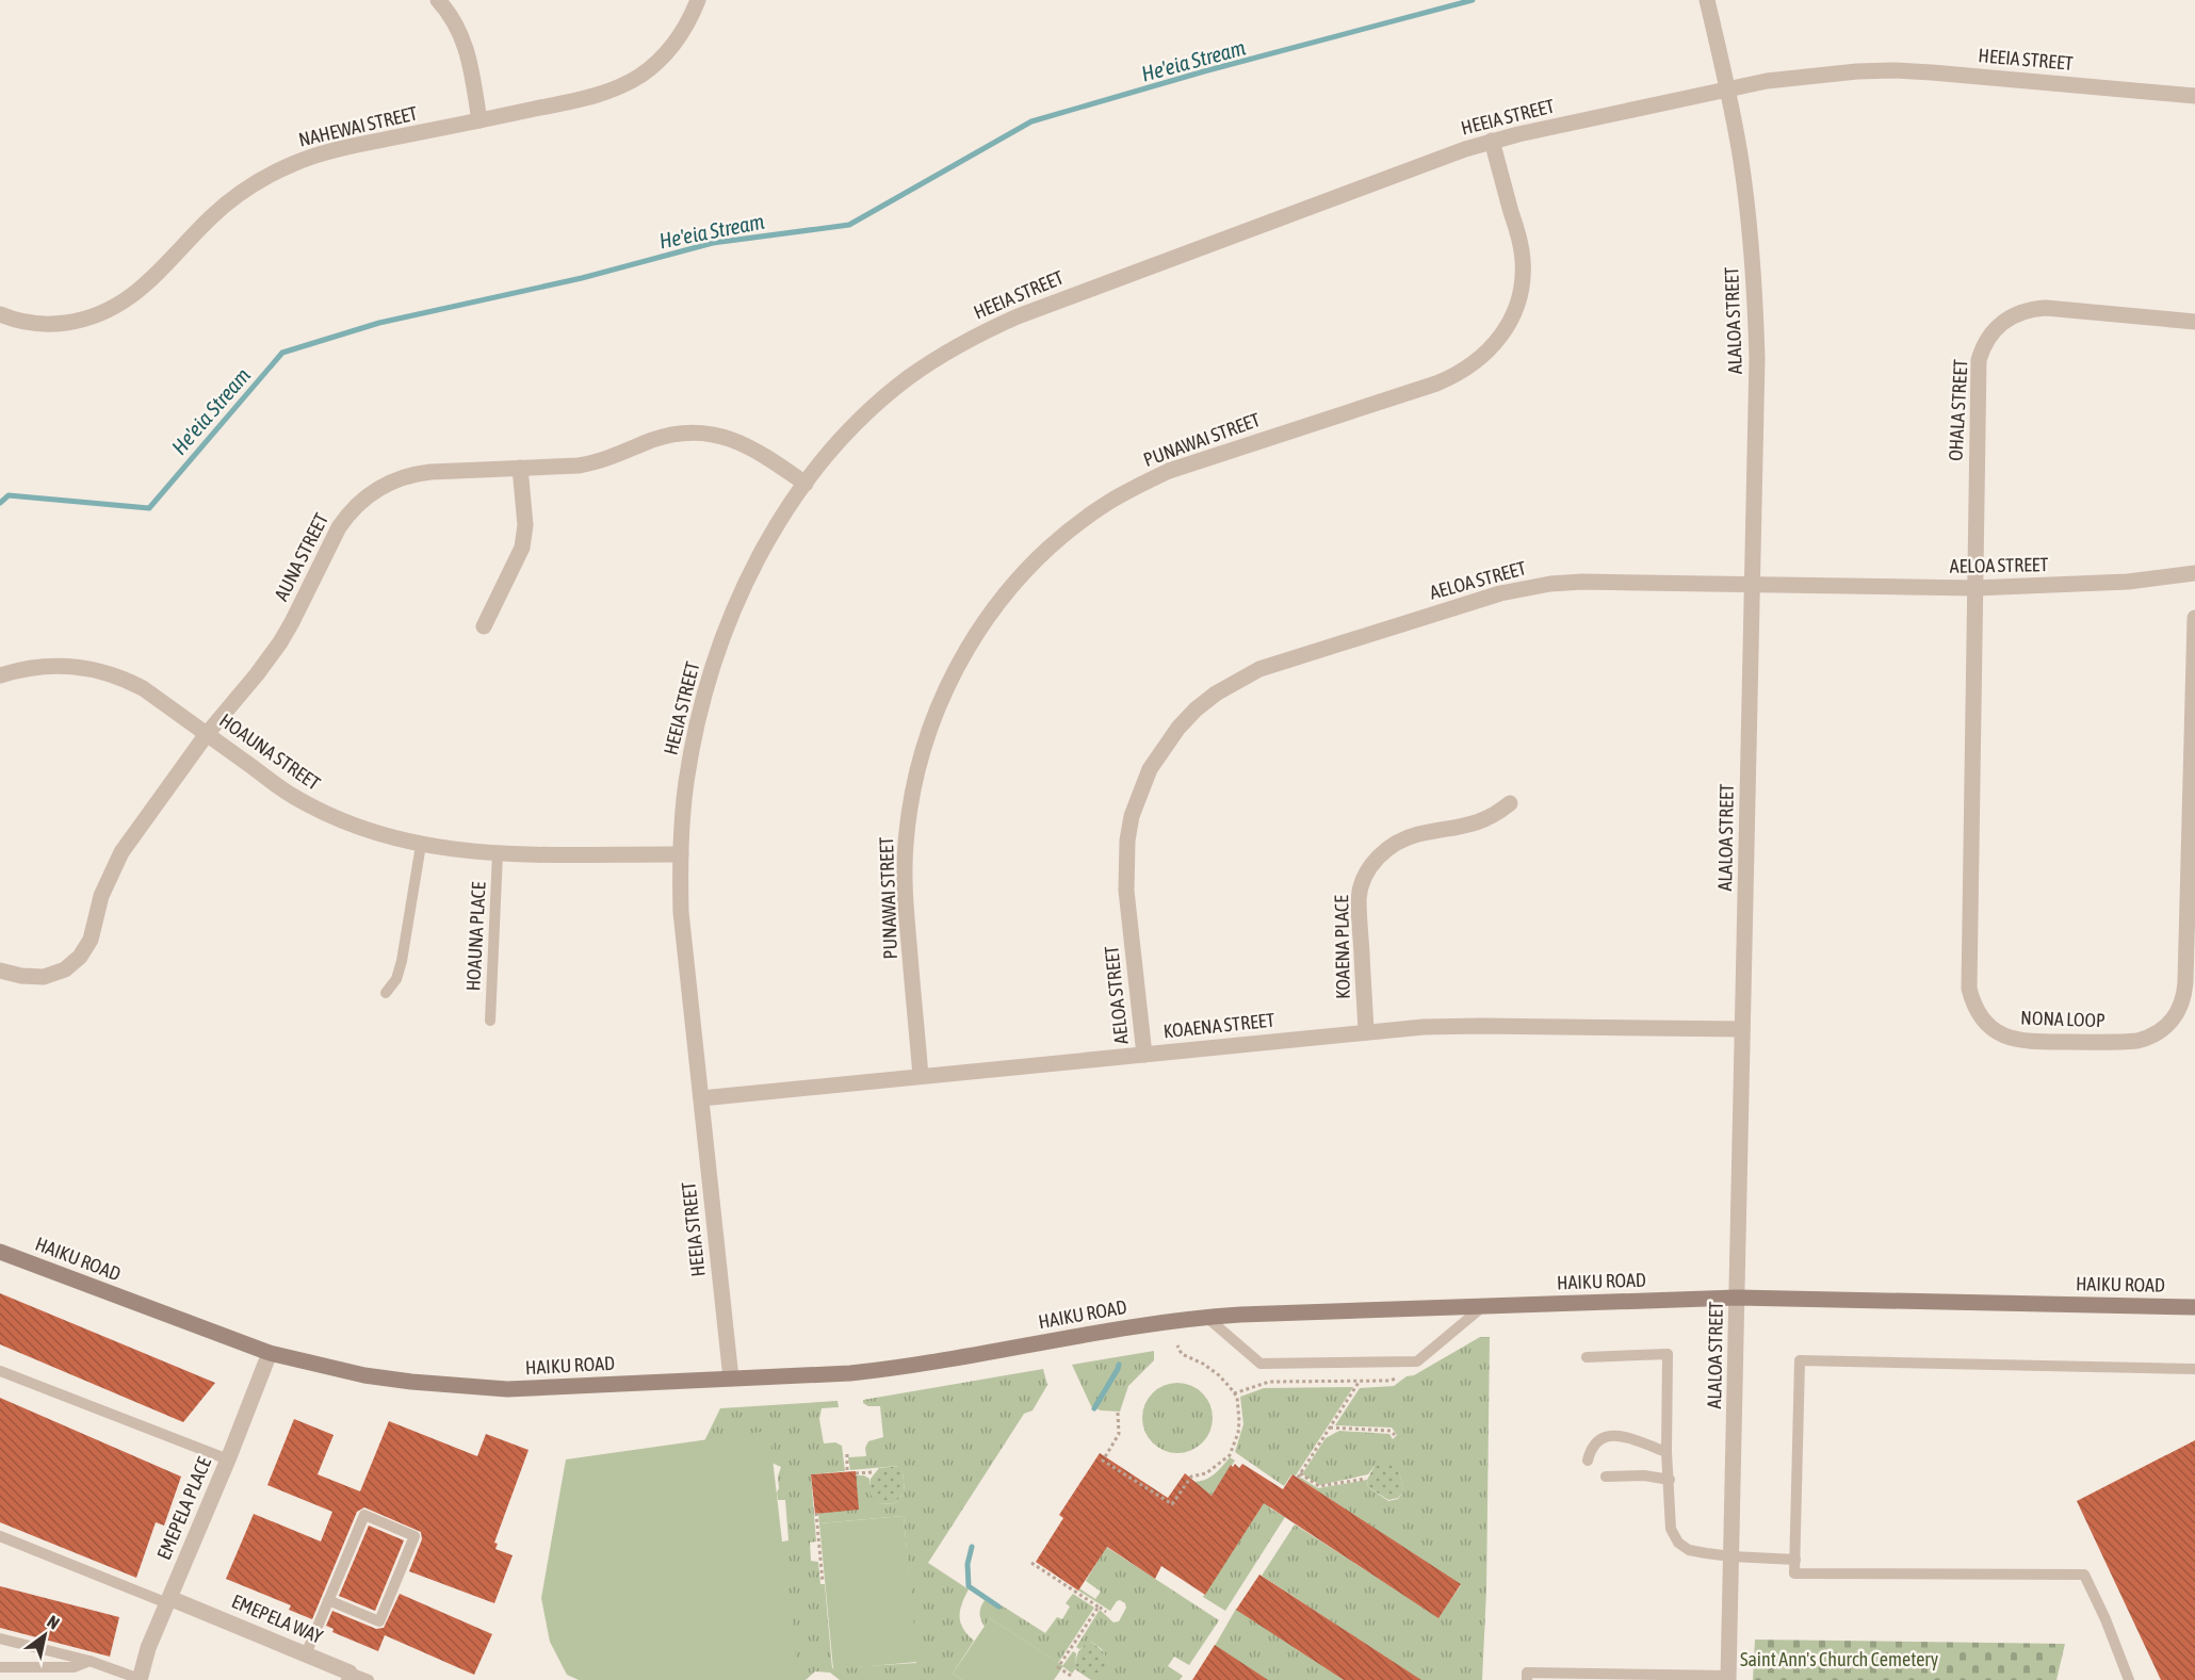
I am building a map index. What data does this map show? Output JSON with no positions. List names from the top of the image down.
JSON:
{
  "streets": {
    "main road": ["HAIKU ROAD"],
    "street": [
      "HEEIA STREET",
      "NAHEWAI STREET",
      "ALALOA STREET",
      "OHALA STREET",
      "PUNAWAI STREET",
      "AUNA STREET",
      "AELOA STREET",
      "HOAUNA STREET",
      "KOAENA PLACE",
      "NONA LOOP",
      "KOAENA STREET",
      "EMEPELA PLACE",
      "EMEPELA WAY"
    ],
    "lane": ["HOAUNA PLACE"]
  },
  "crossings": [
    ["HEEIA STREET", "ALALOA STREET"],
    ["HEEIA STREET", "PUNAWAI STREET"],
    ["HEEIA STREET", "AUNA STREET"],
    ["HEEIA STREET", "HOAUNA STREET"],
    ["HEEIA STREET", "KOAENA STREET"],
    ["HEEIA STREET", "HAIKU ROAD"],
    ["ALALOA STREET", "AELOA STREET"],
    ["ALALOA STREET", "KOAENA STREET"],
    ["ALALOA STREET", "HAIKU ROAD"],
    ["OHALA STREET", "AELOA STREET"],
    ["OHALA STREET", "NONA LOOP"],
    ["PUNAWAI STREET", "KOAENA STREET"],
    ["AUNA STREET", "HOAUNA STREET"],
    ["AELOA STREET", "NONA LOOP"],
    ["AELOA STREET", "KOAENA STREET"],
    ["HOAUNA STREET", "HOAUNA PLACE"],
    ["KOAENA PLACE", "KOAENA STREET"],
    ["HAIKU ROAD", "EMEPELA PLACE"],
    ["EMEPELA PLACE", "EMEPELA WAY"]
  ],
  "water": ["He'eia Stream"],
  "parks": ["Saint Ann's Church Cemetery"],
  "north": "top right"
}
